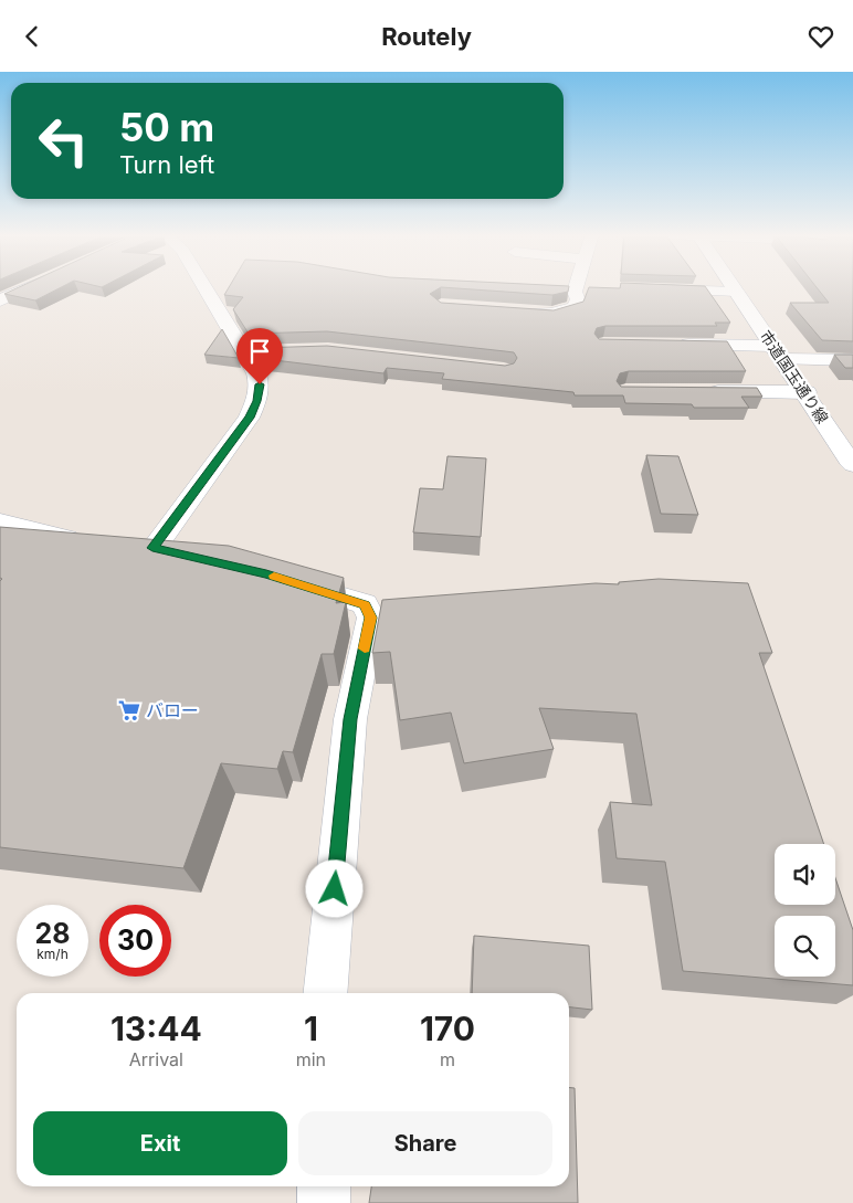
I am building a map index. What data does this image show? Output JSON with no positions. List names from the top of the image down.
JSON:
{
  "streets": {
    "street": ["市道国玉通り線"]
  },
  "places": {
    "supermarket": ["バロー"]
  },
  "page": {
    "header": "Routely",
    "turn": ["50 m", "Turn left"],
    "speed": "28 km/h",
    "limit": "30",
    "eta": [
      "13:44",
      "Arrival",
      "1",
      "min",
      "170",
      "m"
    ],
    "buttons": ["Exit", "Share"]
  }
}
